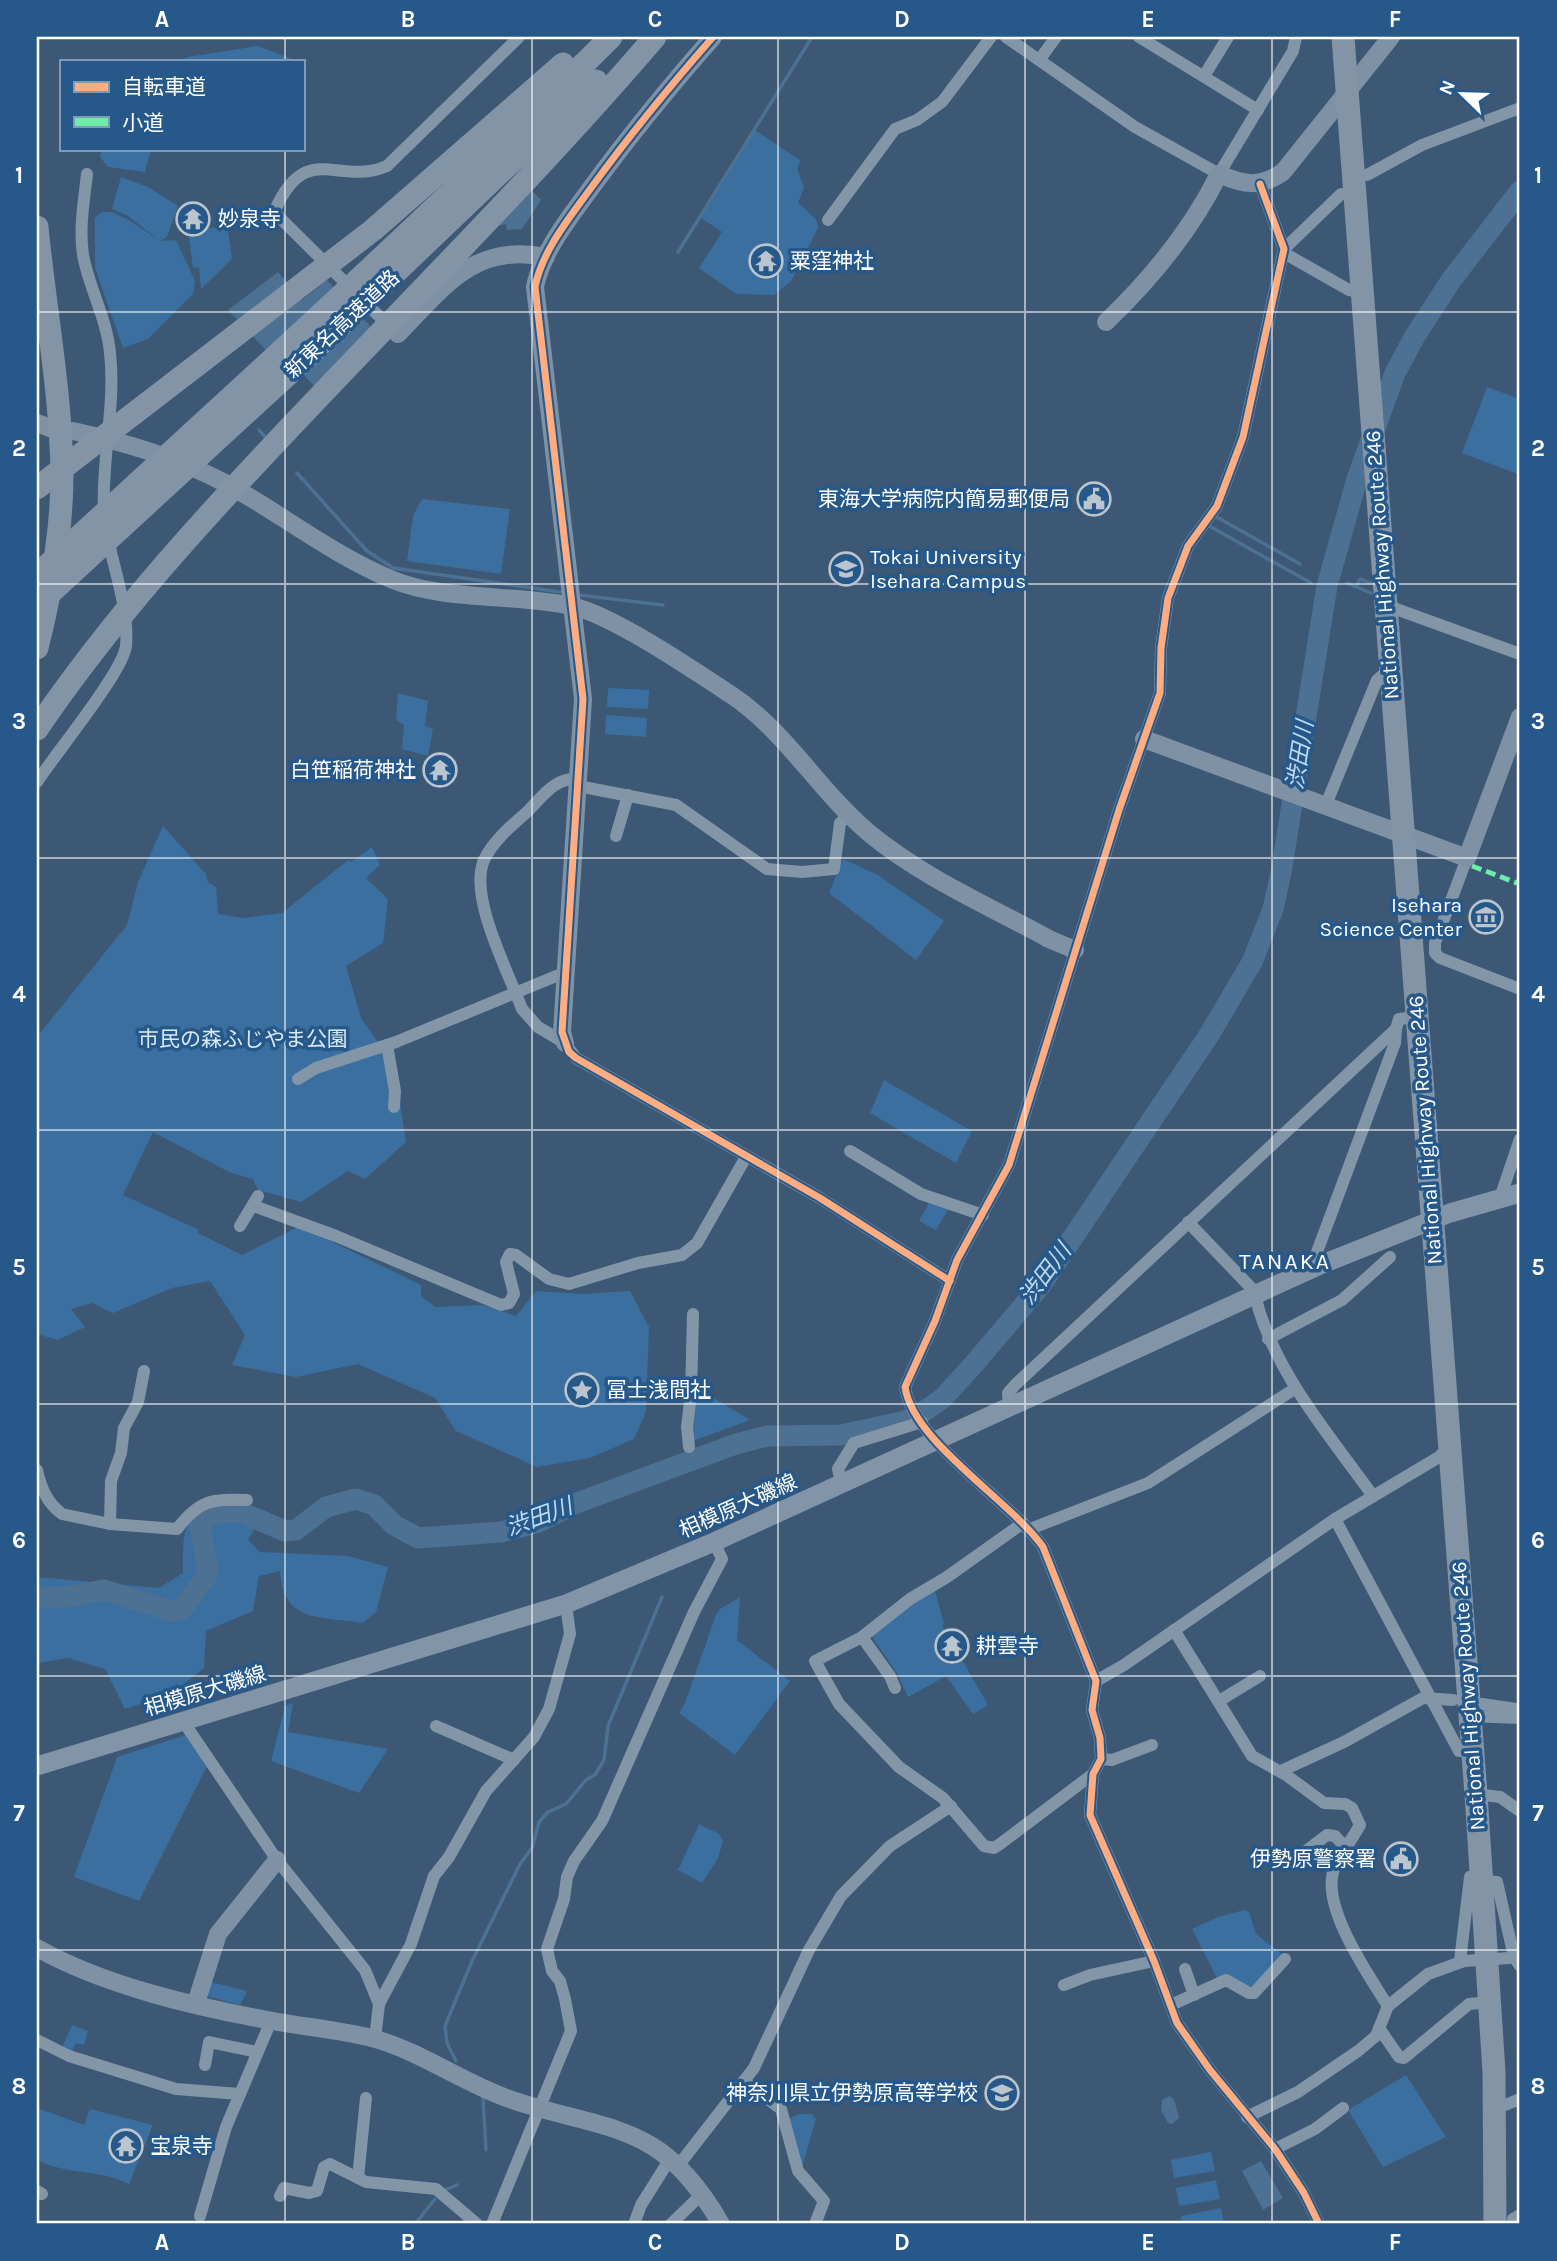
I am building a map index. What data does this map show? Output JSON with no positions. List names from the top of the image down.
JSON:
{
  "streets": {
    "highway": ["新東名高速道路", "National Highway Route 246"],
    "main road": ["相模原大磯線"]
  },
  "crossings": [
    ["National Highway Route 246", "相模原大磯線"]
  ],
  "districts": ["TANAKA"],
  "water": ["渋田川"],
  "parks": ["市民の森ふじやま公園"],
  "places": {
    "temple": [
      "妙泉寺",
      "粟窪神社",
      "白笹稲荷神社",
      "耕雲寺",
      "宝泉寺"
    ],
    "public building": ["東海大学病院内簡易郵便局", "伊勢原警察署"],
    "school or university": ["Tokai University Isehara Campus", "神奈川県立伊勢原高等学校"],
    "museum": ["Isehara Science Center"],
    "place": ["冨士浅間社"]
  },
  "legend": ["自転車道", "小道"],
  "north": "top left",
  "grid": {
    "columns": [
      "A",
      "B",
      "C",
      "D",
      "E",
      "F"
    ],
    "rows": [
      "1",
      "2",
      "3",
      "4",
      "5",
      "6",
      "7",
      "8"
    ]
  }
}
